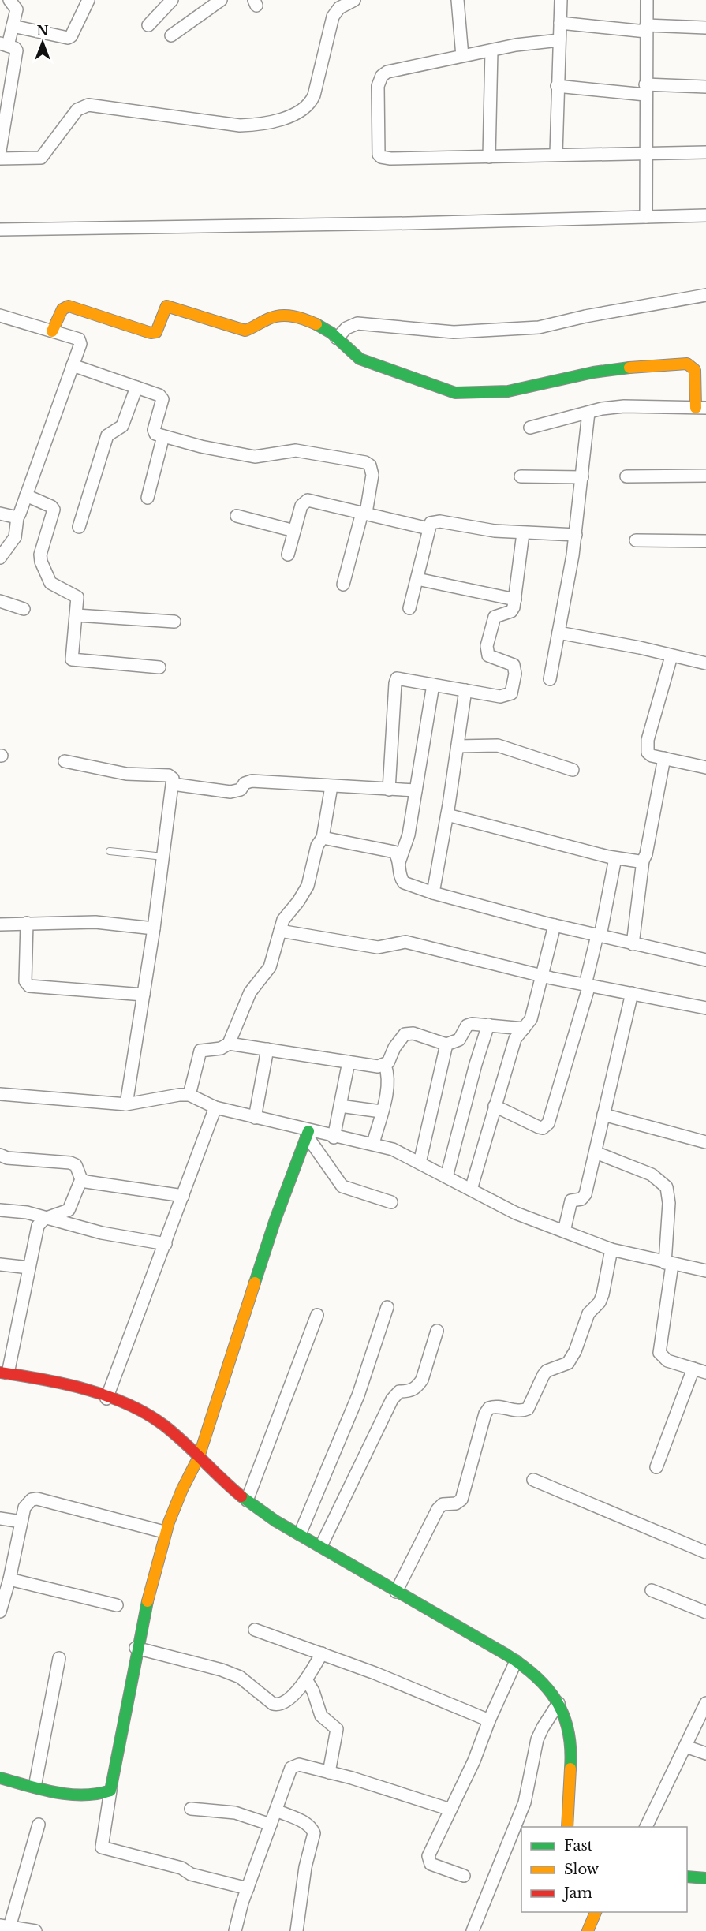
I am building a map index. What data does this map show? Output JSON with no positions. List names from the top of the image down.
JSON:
{
  "legend": ["Fast", "Slow", "Jam"],
  "north": "top"
}
